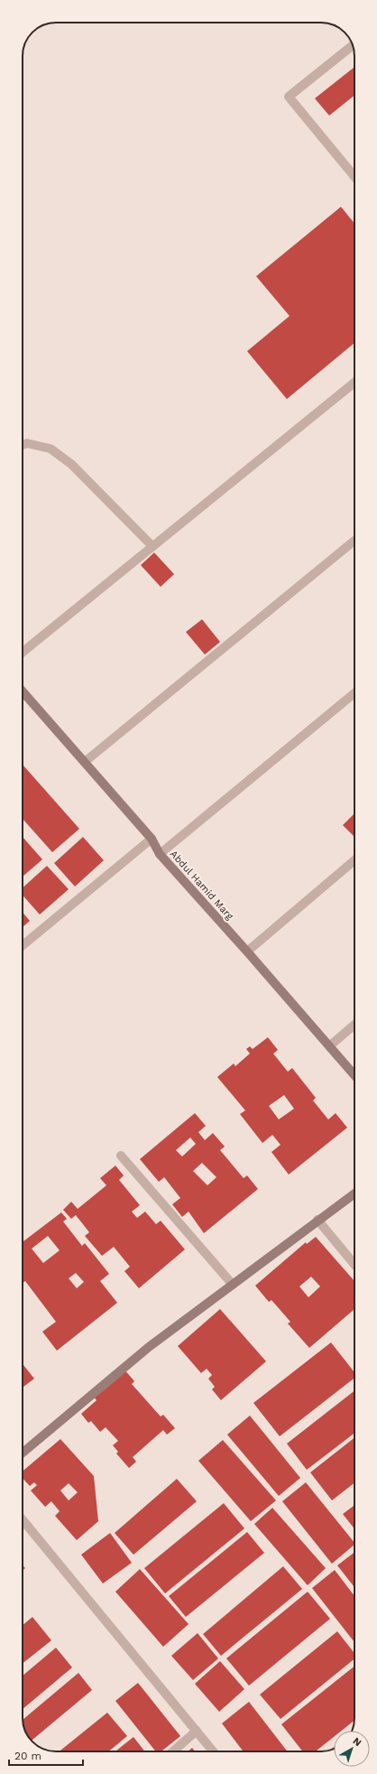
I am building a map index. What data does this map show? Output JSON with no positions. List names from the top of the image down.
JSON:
{
  "streets": {
    "street": ["Abdul Hamid Marg"]
  },
  "scale_bar": "20 m",
  "north": "top right"
}
